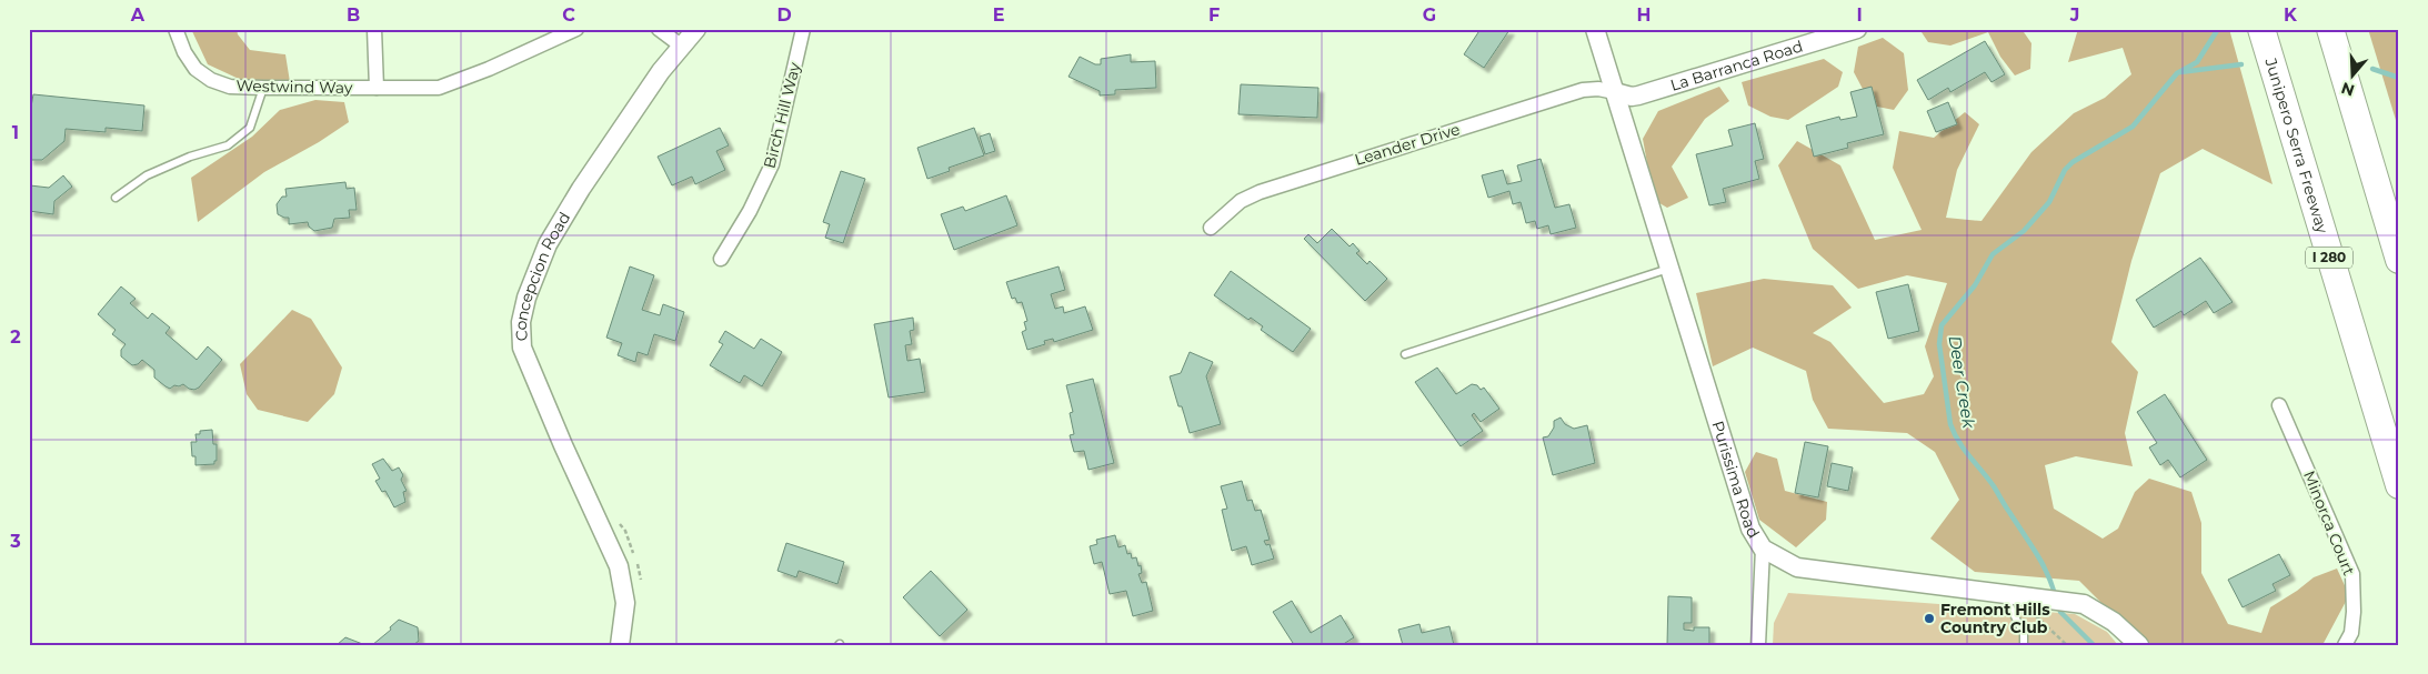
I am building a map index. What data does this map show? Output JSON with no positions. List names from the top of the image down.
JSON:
{
  "streets": {
    "highway": ["Junipero Serra Freeway", "I 280"],
    "street": [
      "La Barranca Road",
      "Westwind Way",
      "Birch Hill Way",
      "Leander Drive",
      "Concepcion Road",
      "Purissima Road",
      "Minorca Court"
    ]
  },
  "crossings": [
    ["La Barranca Road", "Leander Drive"],
    ["La Barranca Road", "Purissima Road"],
    ["Leander Drive", "Purissima Road"]
  ],
  "water": ["Deer Creek"],
  "places": ["Fremont Hills Country Club"],
  "north": "bottom",
  "grid": {
    "columns": [
      "A",
      "B",
      "C",
      "D",
      "E",
      "F",
      "G",
      "H",
      "I",
      "J",
      "K"
    ],
    "rows": ["1", "2", "3"]
  }
}
